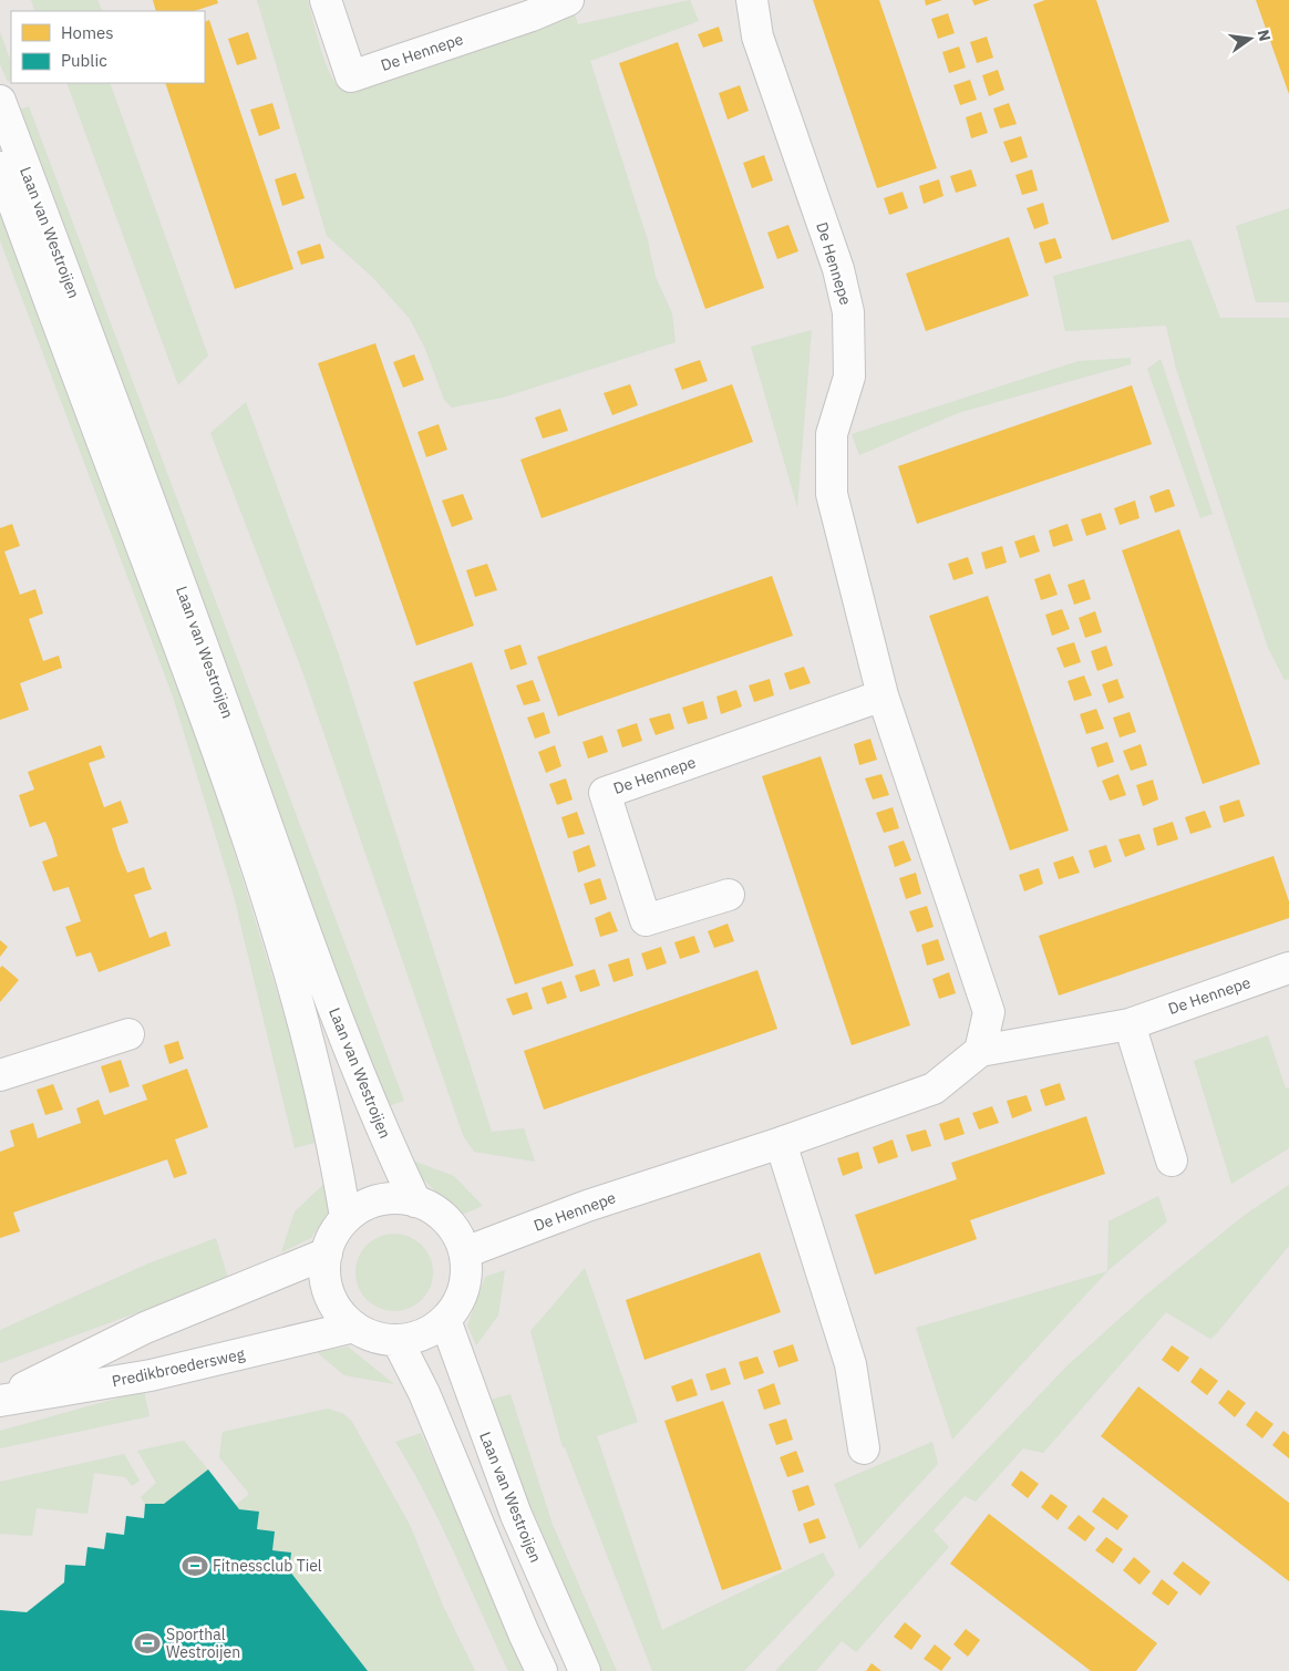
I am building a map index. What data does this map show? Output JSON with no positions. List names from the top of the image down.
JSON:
{
  "streets": {
    "street": ["De Hennepe", "Laan van Westroijen", "Predikbroedersweg"]
  },
  "crossings": [
    ["De Hennepe", "Laan van Westroijen"],
    ["De Hennepe", "Predikbroedersweg"],
    ["Laan van Westroijen", "Predikbroedersweg"]
  ],
  "places": {
    "sports": ["Fitnessclub Tiel", "Sporthal Westroijen"]
  },
  "legend": ["Homes", "Public"],
  "north": "right"
}
